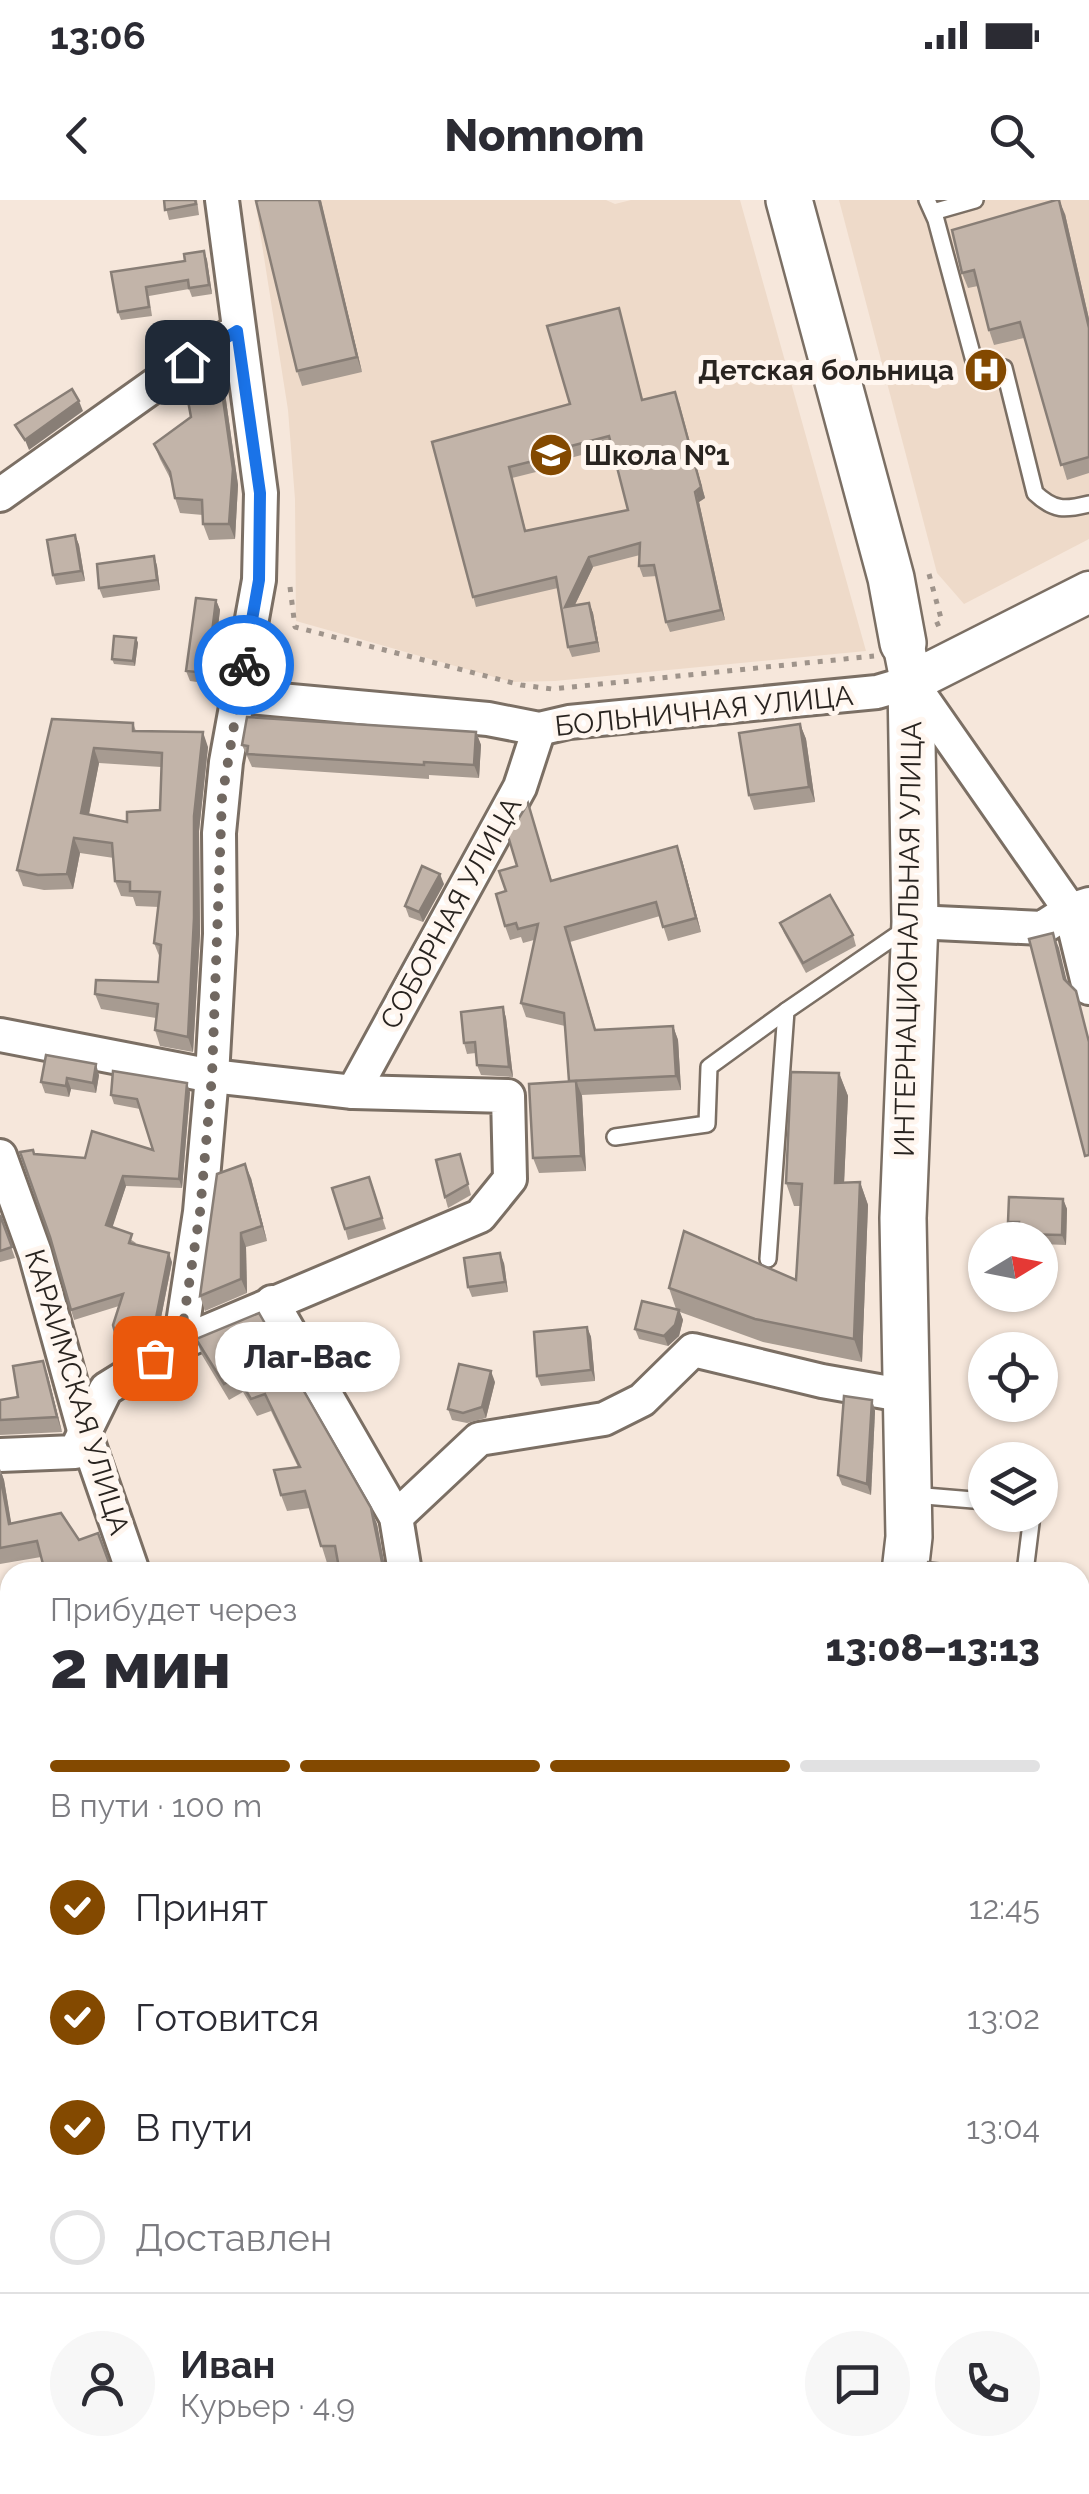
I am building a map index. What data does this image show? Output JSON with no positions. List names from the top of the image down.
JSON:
{
  "streets": {
    "main road": ["ИНТЕРНАЦИОНАЛЬНАЯ УЛИЦА"],
    "street": ["БОЛЬНИЧНАЯ УЛИЦА", "СОБОРНАЯ УЛИЦА", "КАРАИМСКАЯ УЛИЦА"]
  },
  "crossings": [
    ["БОЛЬНИЧНАЯ УЛИЦА", "СОБОРНАЯ УЛИЦА"],
    ["БОЛЬНИЧНАЯ УЛИЦА", "ИНТЕРНАЦИОНАЛЬНАЯ УЛИЦА"]
  ],
  "places": {
    "hospital": ["Детская больница"],
    "school or university": ["Школа №1"],
    "other": ["Лаг-Вас"]
  },
  "north": "right",
  "page": {
    "status": "13:06",
    "header": "Nomnom",
    "bubble": "Лаг-Вас",
    "heading": ["2 мин", "Прибудет через", "13:08–13:13"],
    "panel": ["Иван", "Курьер · 4.9"],
    "bar": "В пути · 100 m",
    "list": [
      ["Принят", "12:45"],
      ["Готовится", "13:02"],
      ["В пути", "13:04"],
      "Доставлен"
    ]
  }
}
